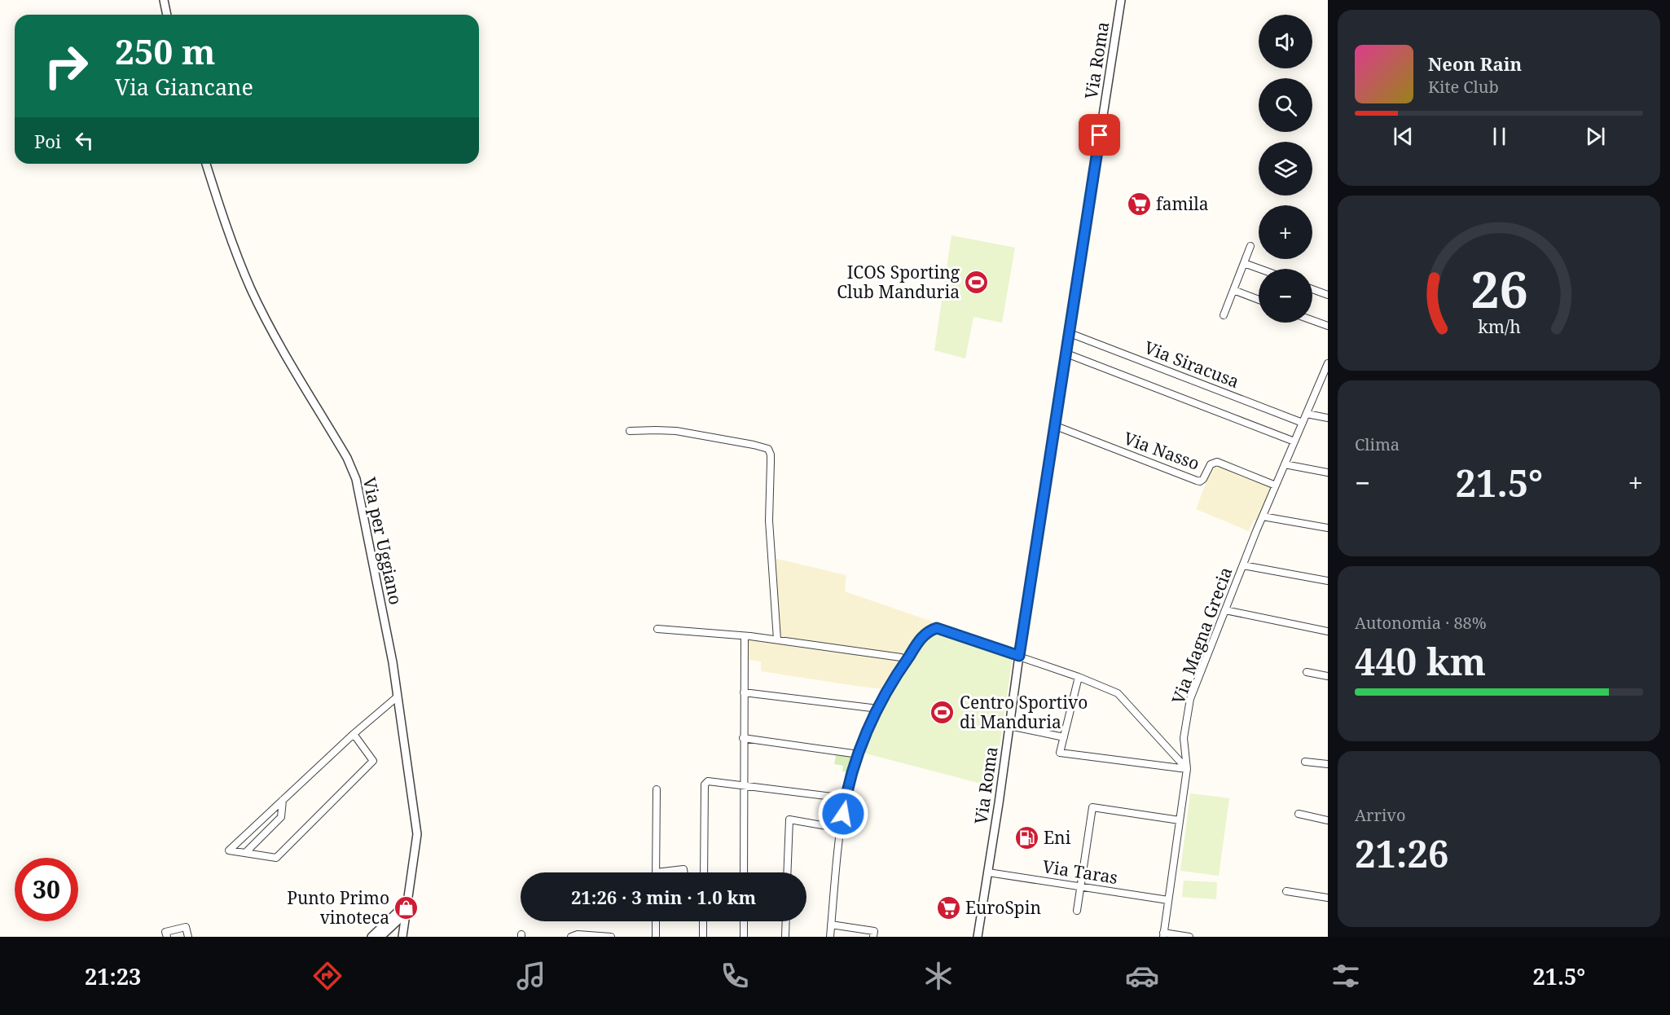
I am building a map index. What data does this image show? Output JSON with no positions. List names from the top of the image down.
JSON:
{
  "streets": {
    "street": [
      "Via Roma",
      "Via Siracusa",
      "Via Nasso",
      "Via per Uggiano",
      "Via Magna Grecia",
      "Via Taras"
    ]
  },
  "crossings": [
    ["Via Roma", "Via Siracusa"],
    ["Via Roma", "Via Nasso"],
    ["Via Roma", "Via Taras"],
    ["Via Siracusa", "Via Magna Grecia"],
    ["Via Nasso", "Via Magna Grecia"],
    ["Via Magna Grecia", "Via Taras"]
  ],
  "places": {
    "supermarket": ["famila", "EuroSpin"],
    "sports": ["ICOS Sporting Club Manduria", "Centro Sportivo di Manduria"],
    "fuel station": ["Eni"],
    "shop": ["Punto Primo vinoteca"]
  },
  "page": {
    "map_buttons": ["+", "−"],
    "turn": ["250 m", "Via Giancane"],
    "song": ["Neon Rain", "Kite Club"],
    "then": "Poi",
    "tile": [
      "Clima",
      ["Autonomia · 88%", "440 km"],
      ["Arrivo", "21:26"]
    ],
    "heat": ["−", "21.5°", "+"],
    "limit": "30",
    "trip": "21:26 · 3 min · 1.0 km",
    "tabs": ["21:23", "21.5°"],
    "gauge": ["26", "km/h"]
  }
}
